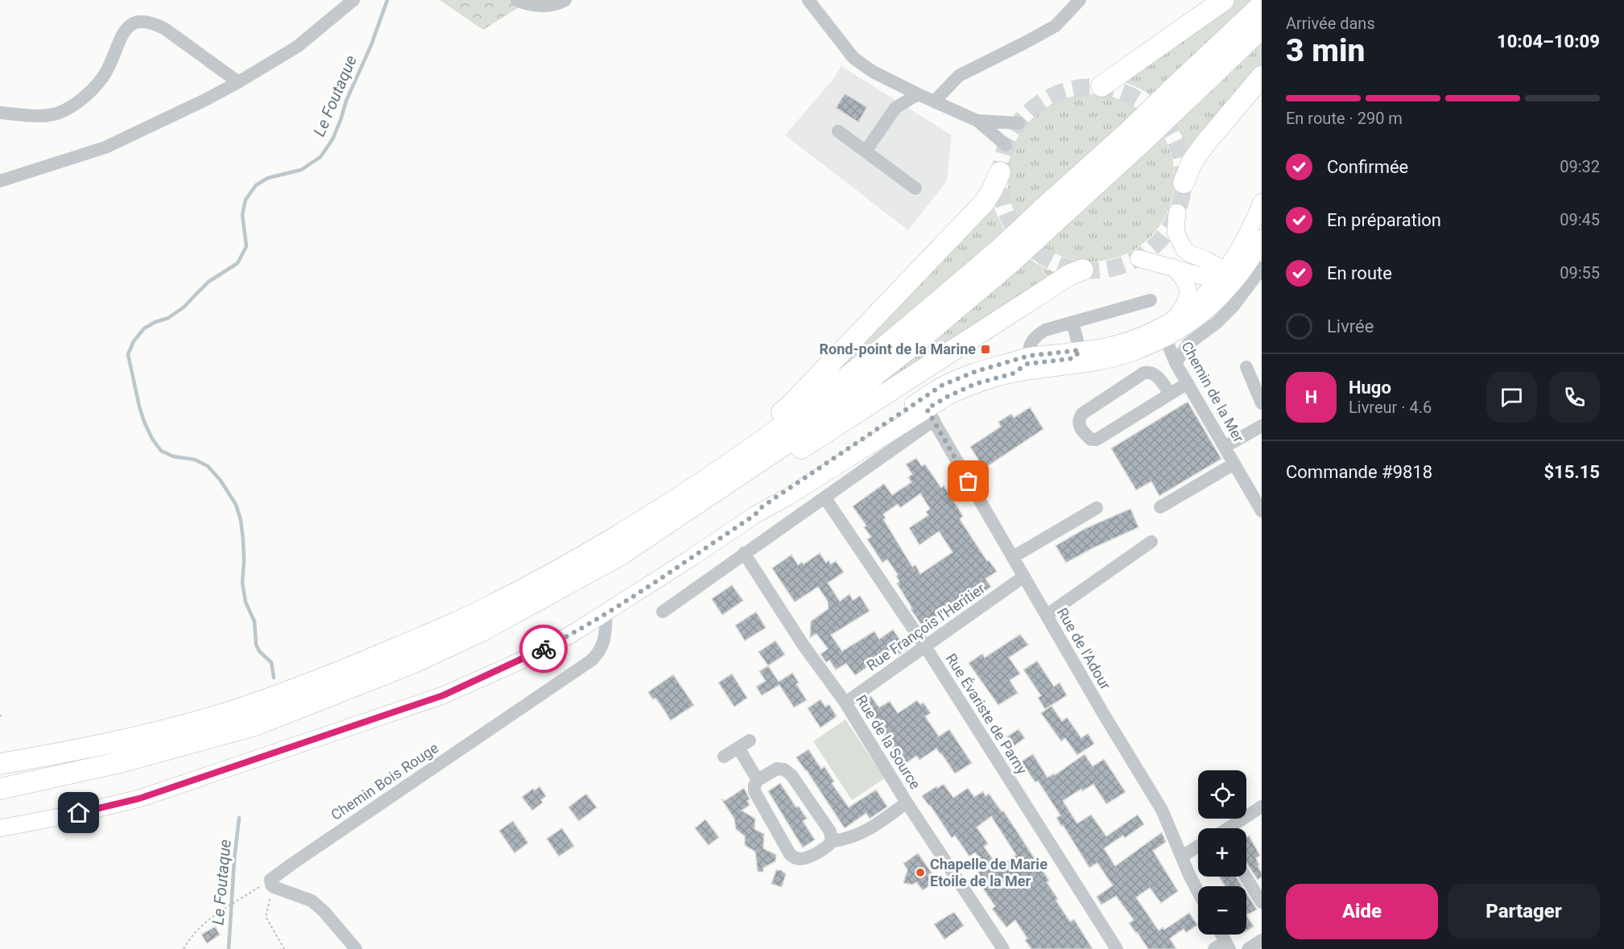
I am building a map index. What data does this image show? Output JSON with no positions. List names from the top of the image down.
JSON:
{
  "streets": {
    "street": [
      "Chemin de la Mer",
      "Rue François l'Heritier",
      "Rue de l'Adour",
      "Rue Évariste de Parny",
      "Rue de la Source",
      "Chemin Bois Rouge"
    ]
  },
  "crossings": [
    ["Rue François l'Heritier", "Rue de l'Adour"],
    ["Rue François l'Heritier", "Rue Évariste de Parny"],
    ["Rue François l'Heritier", "Rue de la Source"]
  ],
  "water": ["Le Foutaque"],
  "places": {
    "transit": ["Rond-point de la Marine"],
    "other": ["Chapelle de Marie Etoile de la Mer"]
  },
  "page": {
    "heading": ["3 min", "Arrivée dans", "10:04–10:09"],
    "panel": [
      "Hugo",
      "Livreur · 4.6",
      "Commande #9818",
      "$15.15"
    ],
    "bar": "En route · 290 m",
    "list": [
      ["Confirmée", "09:32"],
      ["En préparation", "09:45"],
      ["En route", "09:55"],
      "Livrée"
    ],
    "round": "H",
    "map_buttons": ["+", "−"],
    "buttons": ["Aide", "Partager"]
  }
}
